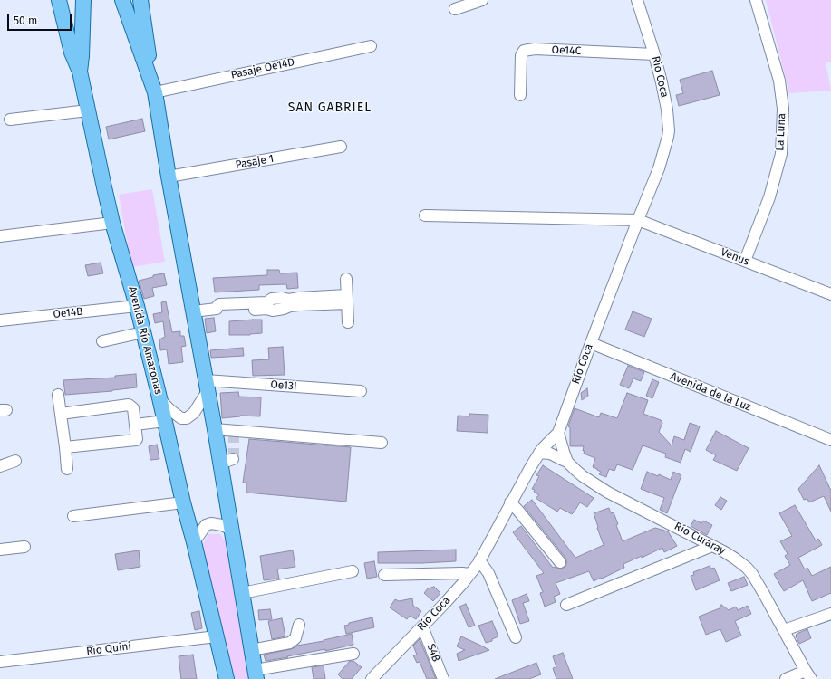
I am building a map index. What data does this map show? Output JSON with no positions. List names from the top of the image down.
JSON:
{
  "streets": {
    "main road": ["Avenida Río Amazonas"],
    "street": [
      "Oe14C",
      "Pasaje Oe14D",
      "Río Coca",
      "La Luna",
      "Pasaje 1",
      "Venus",
      "Oe14B",
      "Oe13I",
      "Avenida de la Luz",
      "Río Curaray",
      "Río Quini",
      "S4B"
    ]
  },
  "crossings": [
    ["Oe14C", "Río Coca"],
    ["Río Coca", "Venus"],
    ["Río Coca", "Avenida de la Luz"],
    ["Río Coca", "Río Curaray"],
    ["Río Coca", "S4B"],
    ["La Luna", "Venus"],
    ["Oe14B", "Avenida Río Amazonas"],
    ["Avenida Río Amazonas", "Río Quini"]
  ],
  "districts": ["SAN GABRIEL"],
  "scale_bar": "50 m"
}
